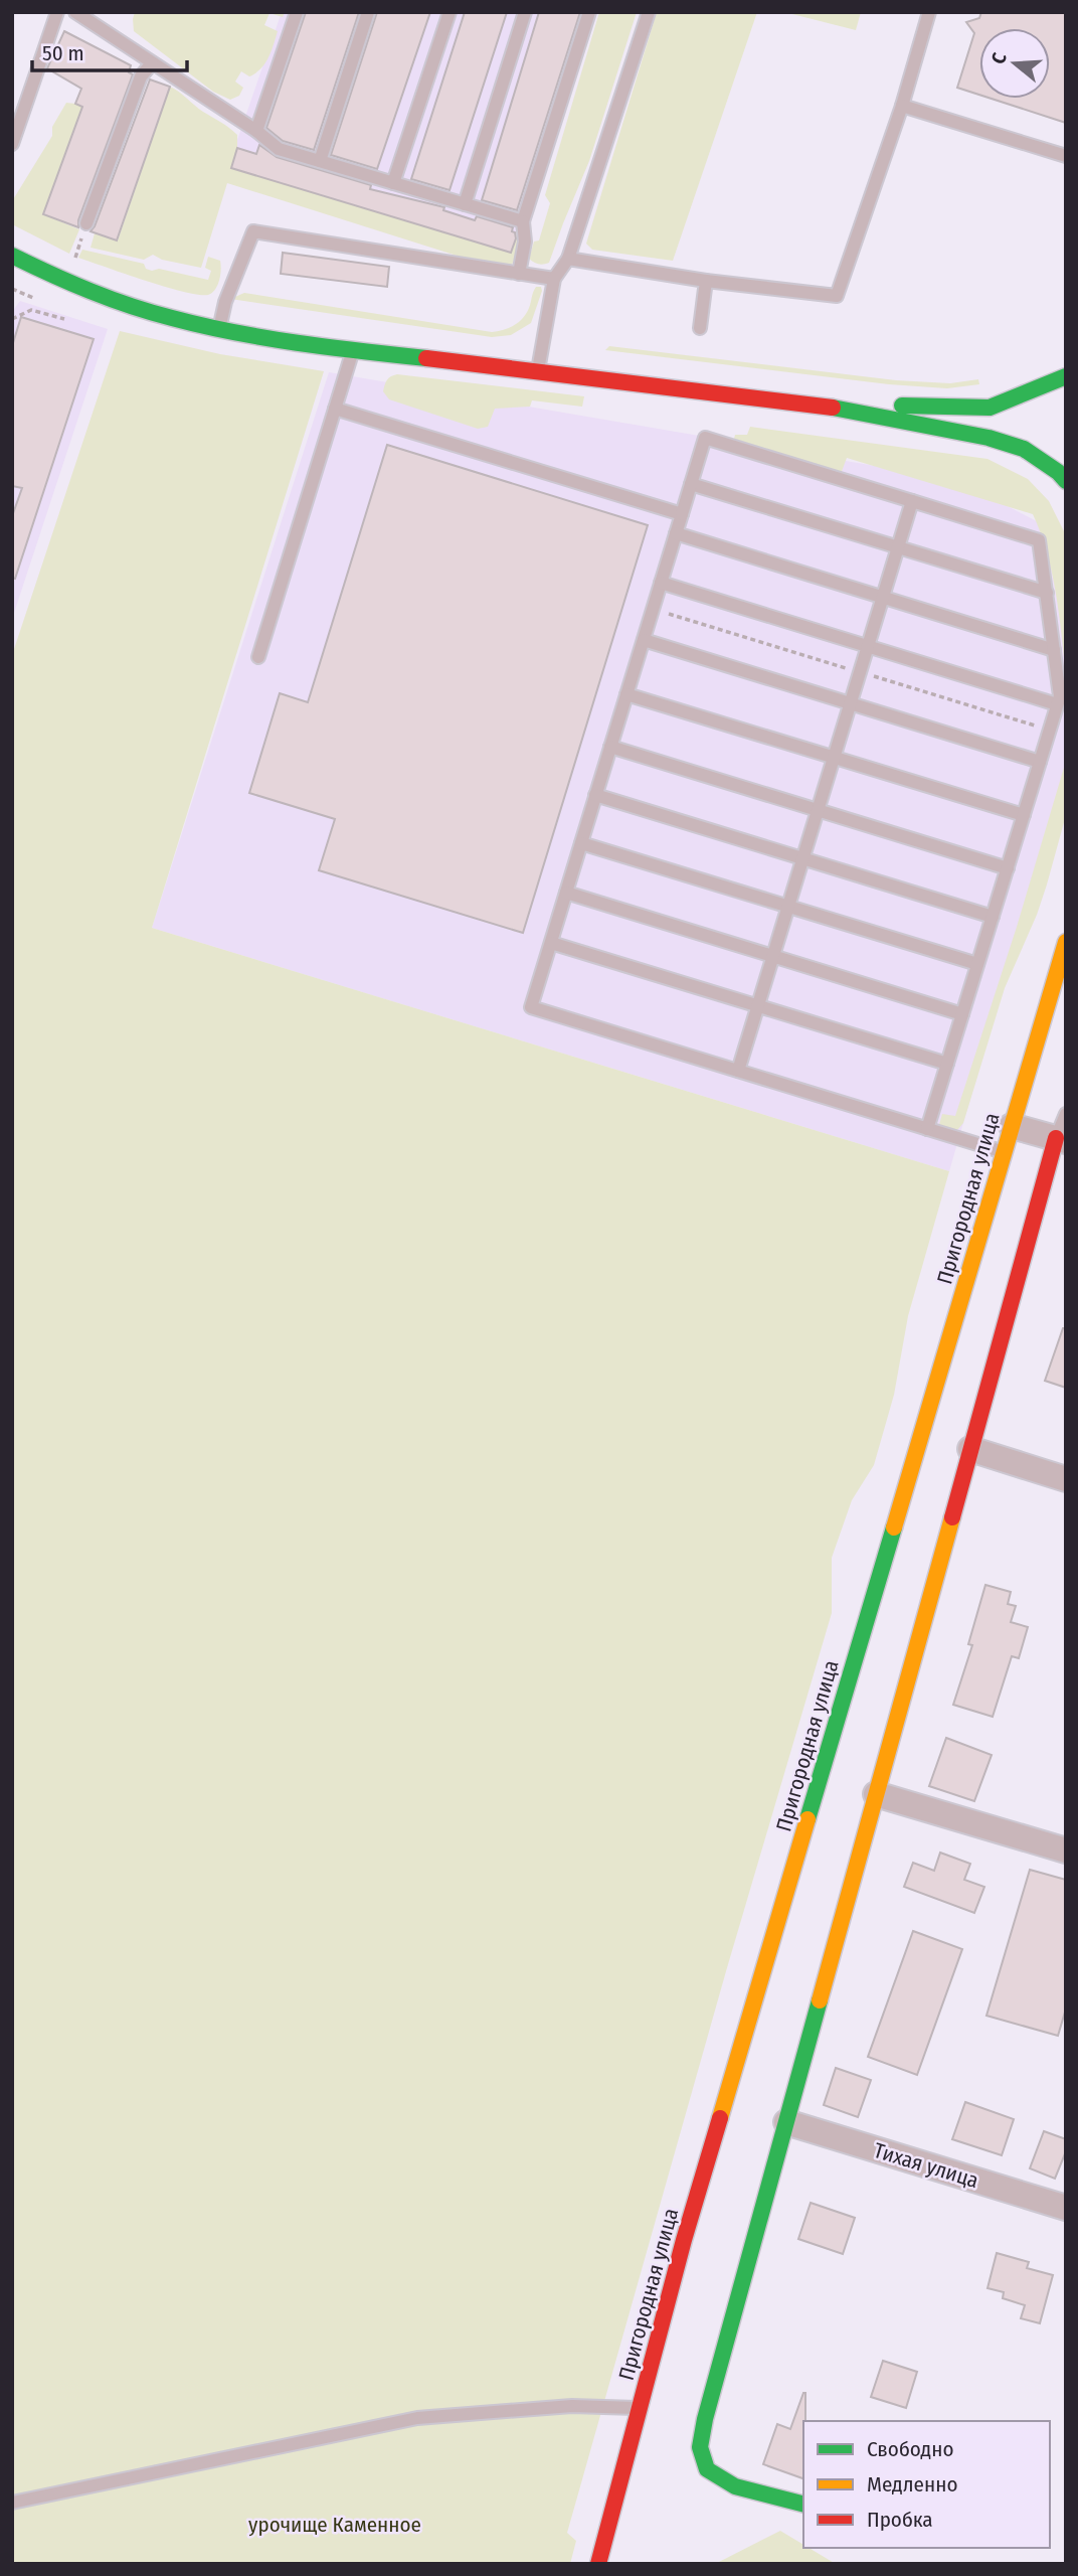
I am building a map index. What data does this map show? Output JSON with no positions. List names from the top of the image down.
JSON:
{
  "streets": {
    "street": ["Пригородная улица", "Тихая улица"]
  },
  "parks": ["урочище Каменное"],
  "legend": ["Свободно", "Медленно", "Пробка"],
  "scale_bar": "50 m",
  "north": "left"
}
